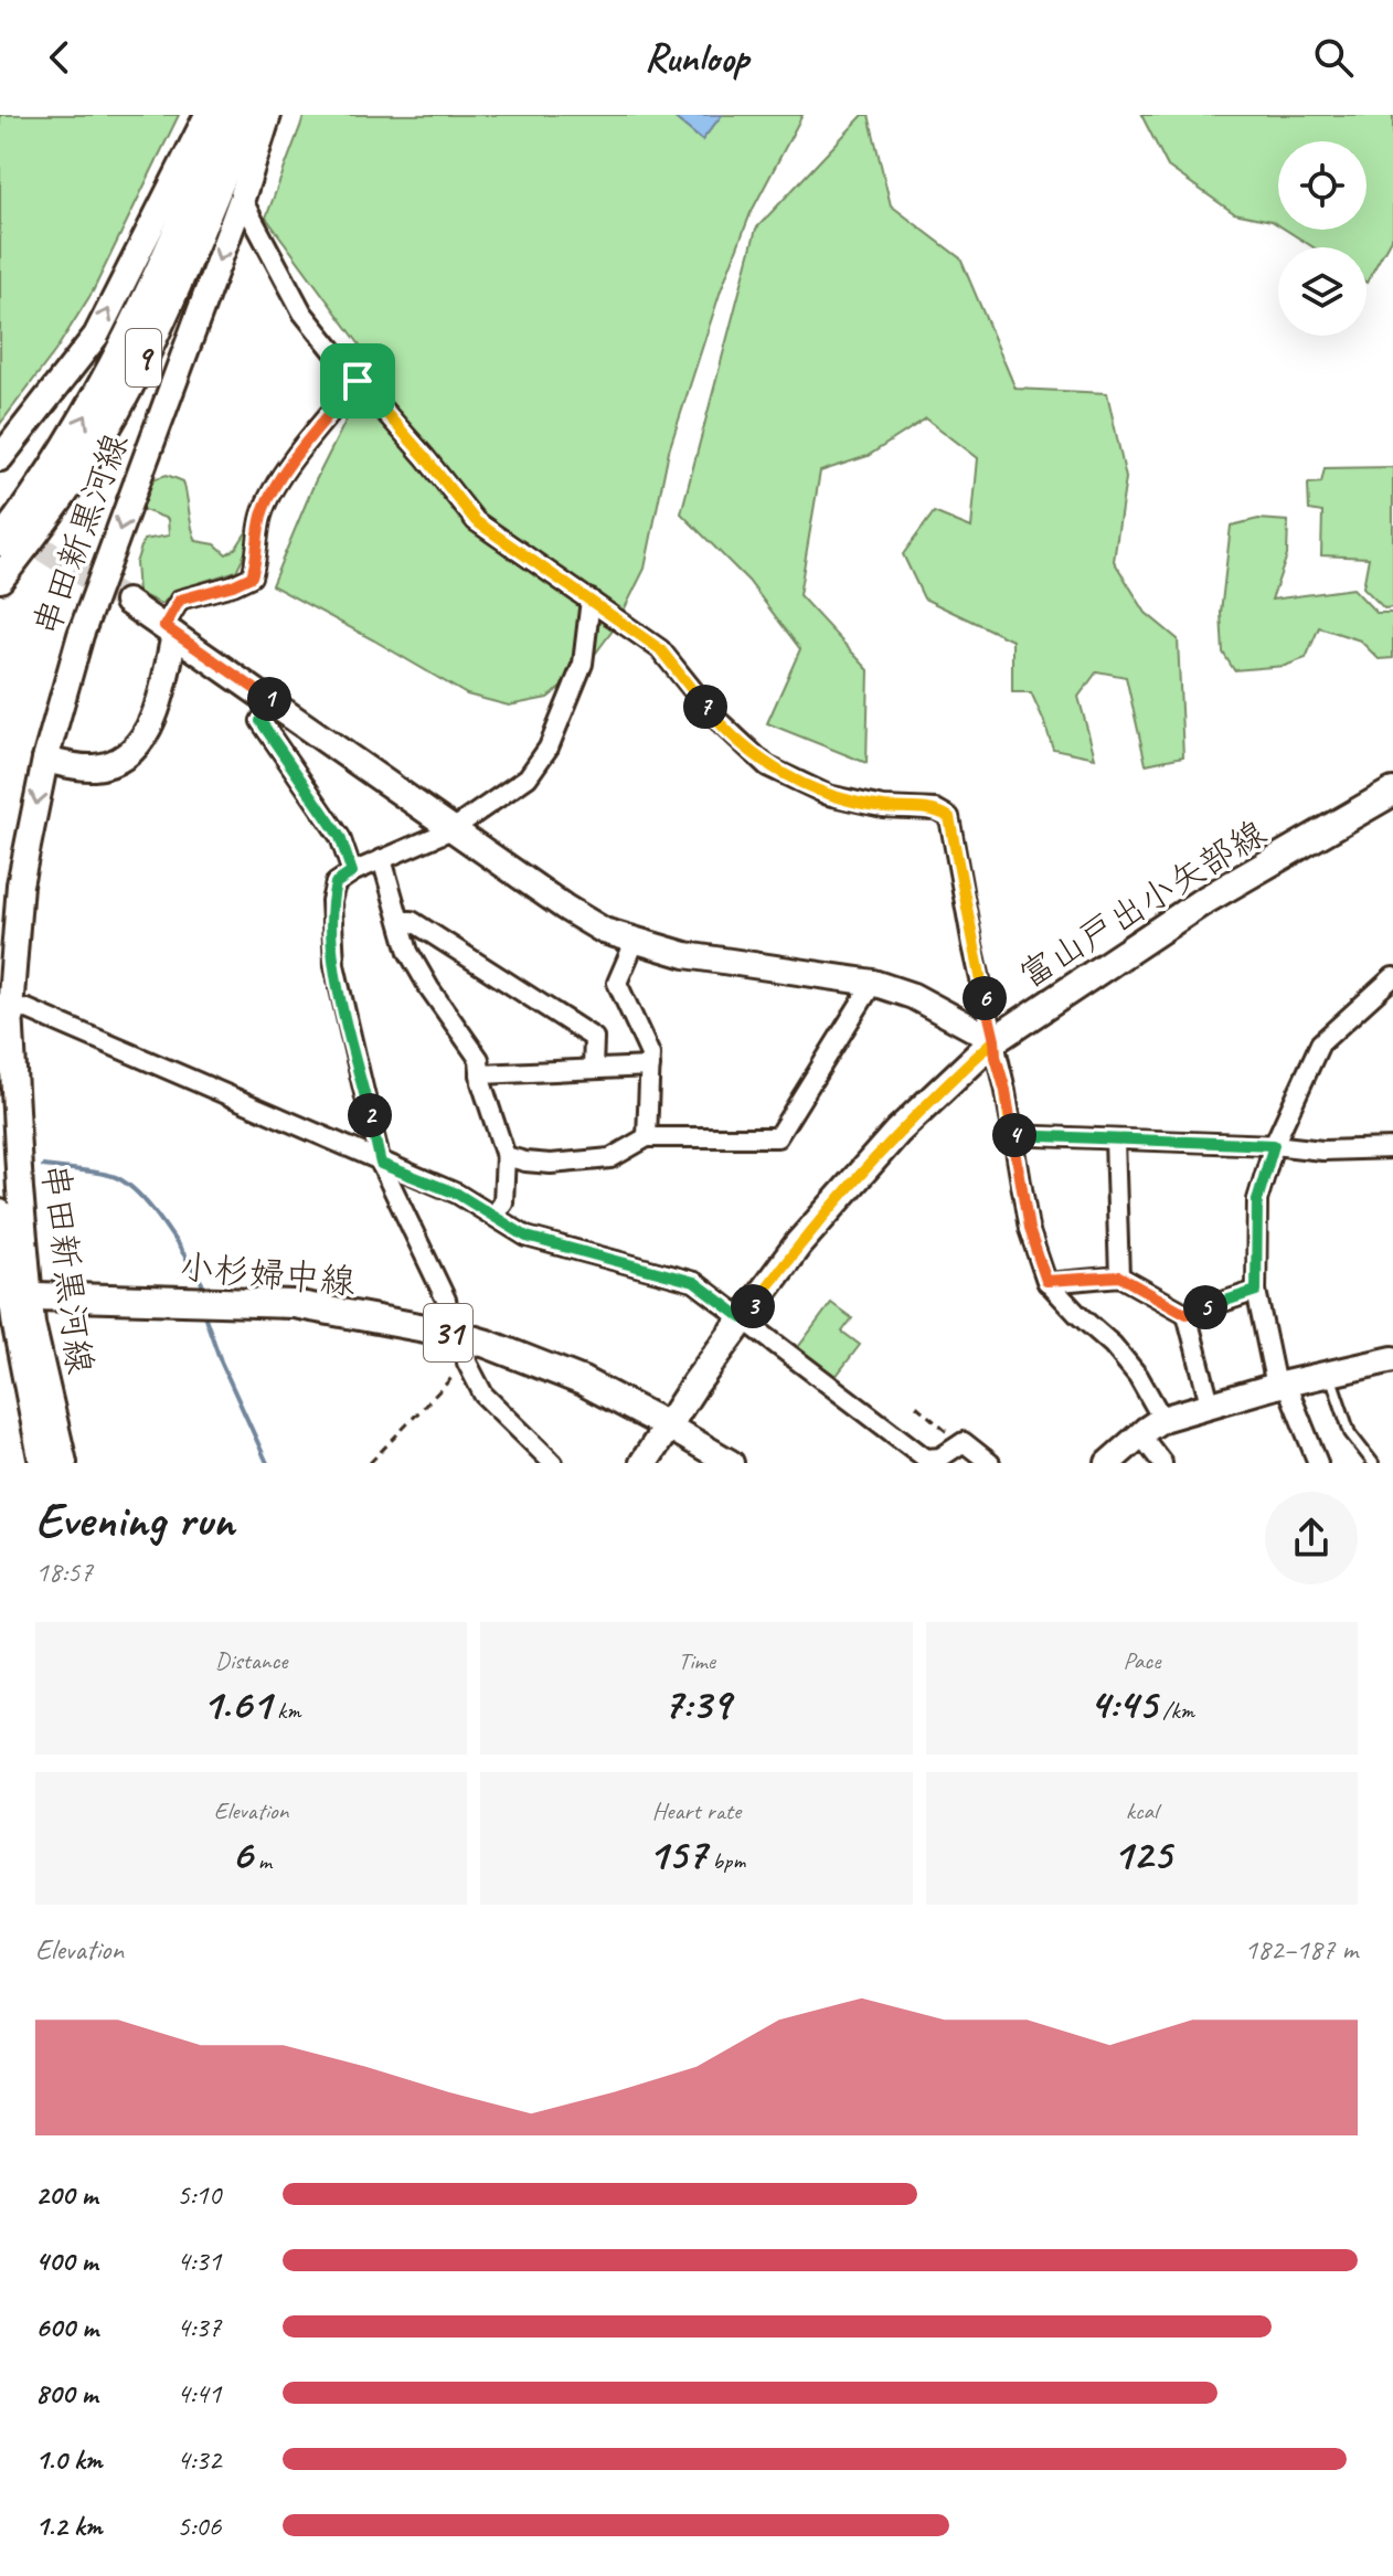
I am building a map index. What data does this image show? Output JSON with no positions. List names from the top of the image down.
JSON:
{
  "streets": {
    "main road": [
      "9",
      "串田新黒河線",
      "富山戸出小矢部線",
      "小杉婦中線",
      "31"
    ]
  },
  "crossings": [
    ["串田新黒河線", "小杉婦中線"],
    ["富山戸出小矢部線", "小杉婦中線"]
  ],
  "page": {
    "header": "Runloop",
    "pins": [
      "1",
      "7",
      "6",
      "2",
      "4",
      "3",
      "5"
    ],
    "heading": ["Evening run", "18:57"],
    "stats": [
      ["Distance", "1.61 km"],
      ["Time", "7:39"],
      ["Pace", "4:45 /km"],
      ["Elevation", "6 m"],
      ["Heart rate", "157 bpm"],
      ["kcal", "125"]
    ],
    "chart": ["Elevation", "182–187 m"],
    "list": [
      {
        "name": "200 m",
        "note": "5:10"
      },
      {
        "name": "400 m",
        "note": "4:31"
      },
      {
        "name": "600 m",
        "note": "4:37"
      },
      {
        "name": "800 m",
        "note": "4:41"
      },
      {
        "name": "1.0 km",
        "note": "4:32"
      },
      {
        "name": "1.2 km",
        "note": "5:06"
      }
    ]
  }
}
